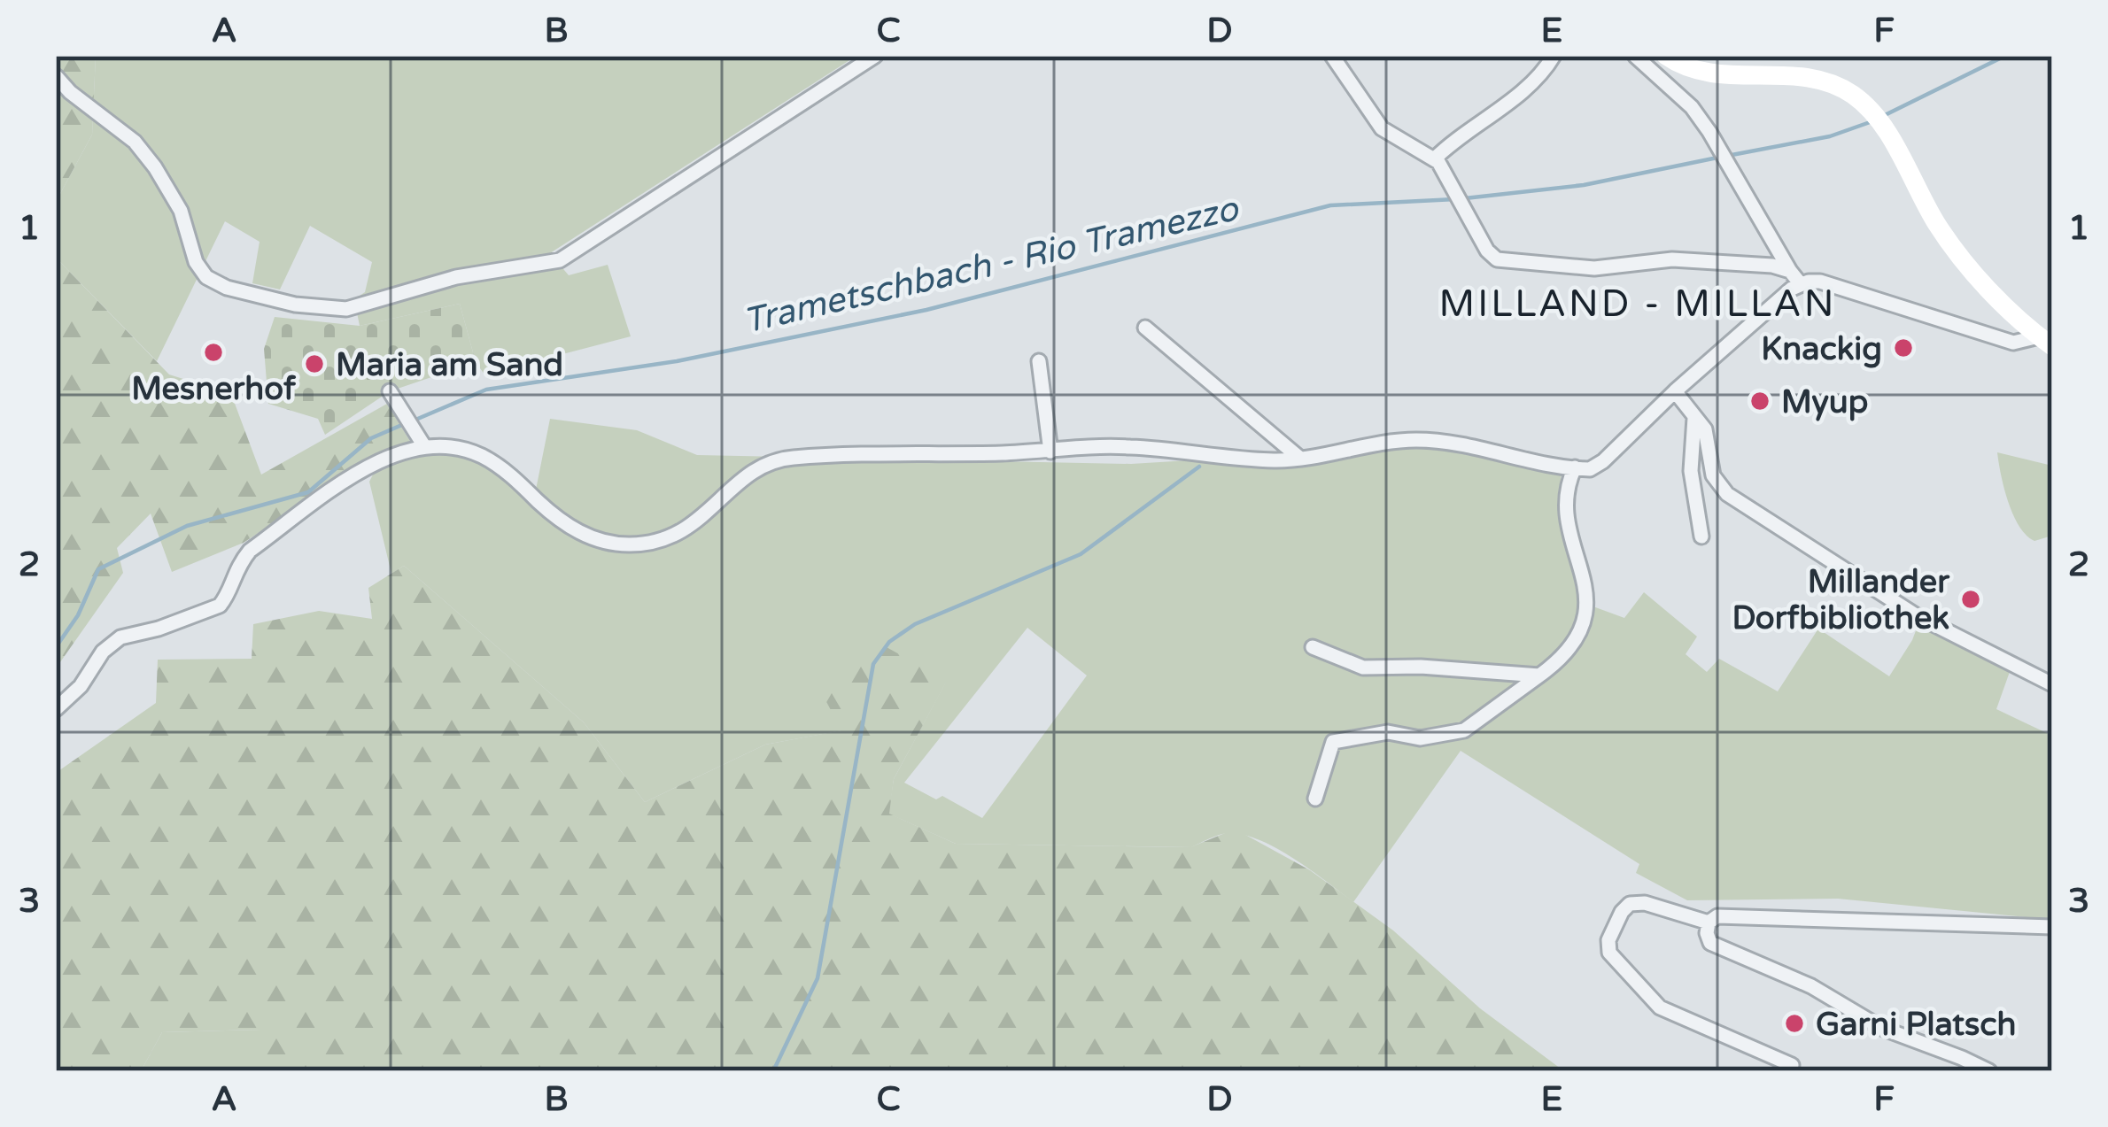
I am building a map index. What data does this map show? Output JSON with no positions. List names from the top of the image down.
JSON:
{
  "districts": ["MILLAND - MILLAN"],
  "water": ["Trametschbach - Rio Tramezzo"],
  "places": [
    "Knackig",
    "Mesnerhof",
    "Maria am Sand",
    "Myup",
    "Millander Dorfbibliothek",
    "Garni Platsch"
  ],
  "grid": {
    "columns": [
      "A",
      "B",
      "C",
      "D",
      "E",
      "F"
    ],
    "rows": ["1", "2", "3"]
  }
}
